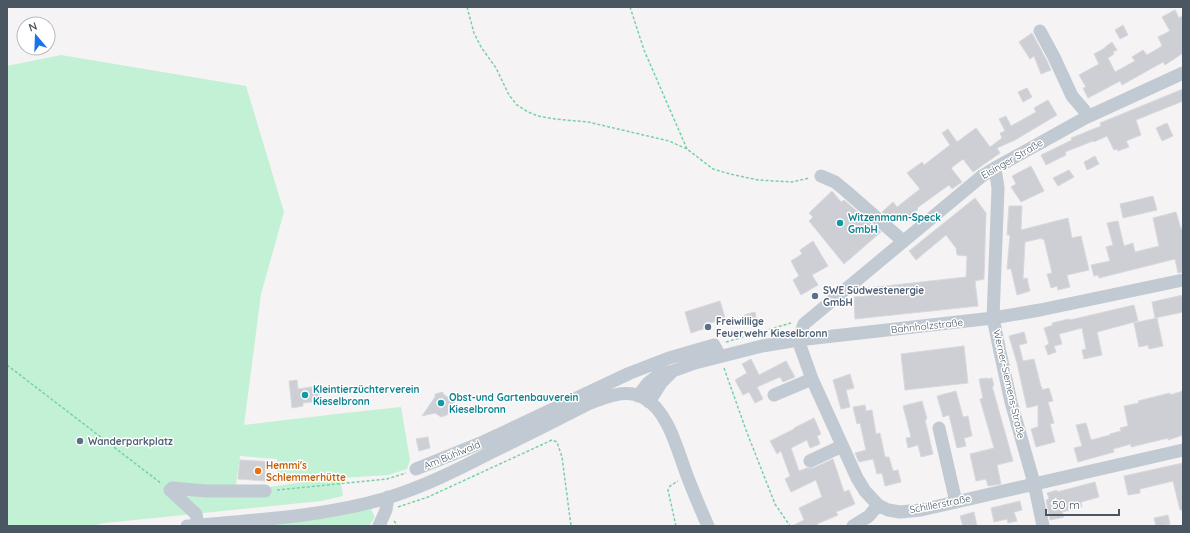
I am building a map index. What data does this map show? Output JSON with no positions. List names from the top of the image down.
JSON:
{
  "streets": {
    "street": [
      "Eisinger Straße",
      "Bahnholzstraße",
      "Werner-Siemens-Straße",
      "Am Bühlwald",
      "Schillerstraße"
    ]
  },
  "crossings": [
    ["Eisinger Straße", "Bahnholzstraße"],
    ["Eisinger Straße", "Werner-Siemens-Straße"],
    ["Eisinger Straße", "Schillerstraße"],
    ["Bahnholzstraße", "Werner-Siemens-Straße"],
    ["Bahnholzstraße", "Am Bühlwald"],
    ["Bahnholzstraße", "Schillerstraße"],
    ["Werner-Siemens-Straße", "Schillerstraße"]
  ],
  "places": [
    "Witzenmann-Speck GmbH",
    "SWE Südwestenergie GmbH",
    "Freiwillige Feuerwehr Kieselbronn",
    "Kleintierzüchterverein Kieselbronn",
    "Obst-und Gartenbauverein Kieselbronn",
    "Wanderparkplatz",
    "Hemmi's Schlemmerhütte"
  ],
  "scale_bar": "50 m",
  "north": "top"
}
